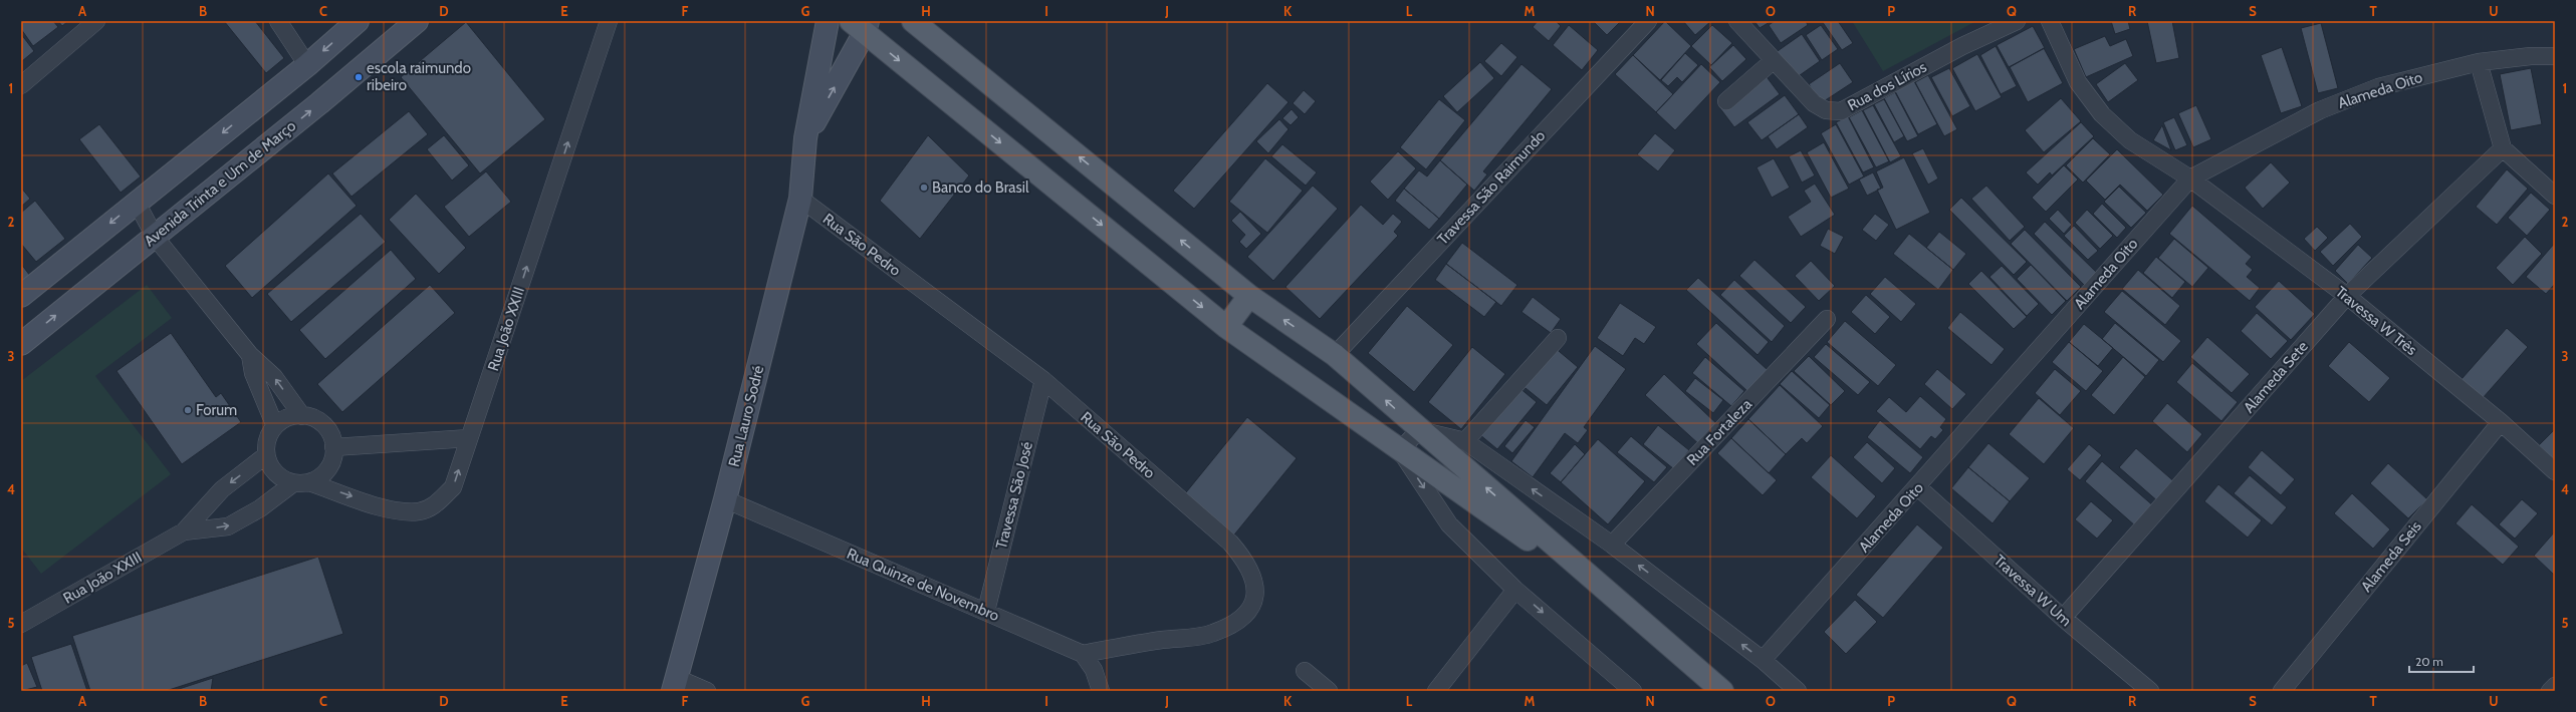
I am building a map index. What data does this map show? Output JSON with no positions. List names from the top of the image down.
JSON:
{
  "streets": {
    "street": [
      "Rua dos Lírios",
      "Alameda Oito",
      "Avenida Trinta e Um de Março",
      "Travessa São Raimundo",
      "Rua São Pedro",
      "Travessa W Três",
      "Rua João XXIII",
      "Alameda Sete",
      "Rua Lauro Sodré",
      "Rua Fortaleza",
      "Travessa São José",
      "Alameda Seis",
      "Rua Quinze de Novembro",
      "Travessa W Um"
    ]
  },
  "crossings": [
    ["Alameda Oito", "Travessa W Três"],
    ["Alameda Oito", "Travessa W Um"],
    ["Rua São Pedro", "Rua Lauro Sodré"],
    ["Rua São Pedro", "Travessa São José"],
    ["Rua São Pedro", "Rua Quinze de Novembro"],
    ["Travessa W Três", "Alameda Sete"],
    ["Travessa W Três", "Alameda Seis"],
    ["Alameda Sete", "Travessa W Um"],
    ["Rua Lauro Sodré", "Rua Quinze de Novembro"],
    ["Travessa São José", "Rua Quinze de Novembro"]
  ],
  "places": ["escola raimundo ribeiro", "Banco do Brasil", "Forum"],
  "scale_bar": "20 m",
  "grid": {
    "columns": [
      "A",
      "B",
      "C",
      "D",
      "E",
      "F",
      "G",
      "H",
      "I",
      "J",
      "K",
      "L",
      "M",
      "N",
      "O",
      "P",
      "Q",
      "R",
      "S",
      "T",
      "U"
    ],
    "rows": [
      "1",
      "2",
      "3",
      "4",
      "5"
    ]
  }
}
